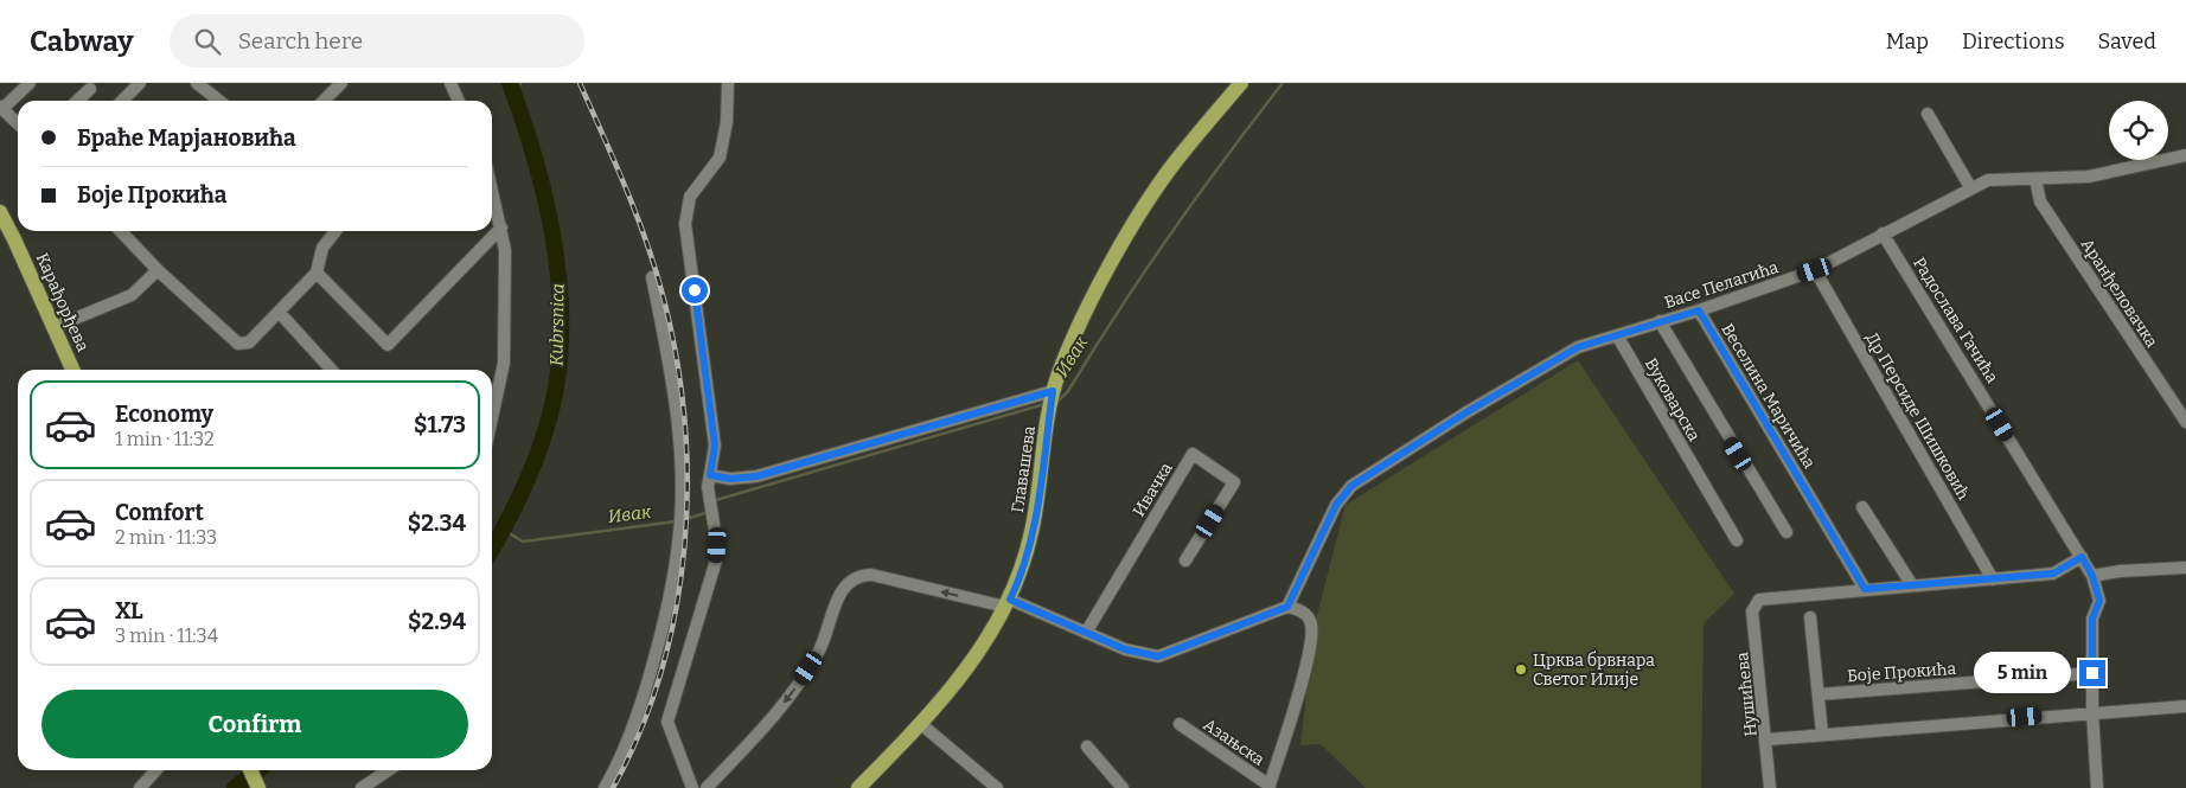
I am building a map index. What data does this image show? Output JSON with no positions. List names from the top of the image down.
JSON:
{
  "streets": {
    "main road": ["Карађорђева", "Главашева"],
    "street": [
      "Васе Пелагића",
      "Аранђеловачка",
      "Радослава Гачића",
      "Веселина Маричића",
      "Вуковарска",
      "Др Персиде Шишковић",
      "Ивачка",
      "Боје Прокића",
      "Нушићева",
      "Азањска"
    ]
  },
  "crossings": [
    ["Васе Пелагића", "Аранђеловачка"],
    ["Васе Пелагића", "Радослава Гачића"],
    ["Васе Пелагића", "Веселина Маричића"],
    ["Васе Пелагића", "Вуковарска"],
    ["Васе Пелагића", "Др Персиде Шишковић"],
    ["Веселина Маричића", "Нушићева"]
  ],
  "water": ["Kubrsnica", "Ивак"],
  "places": ["Црква брвнара Светог Илије"],
  "page": {
    "header": "Cabway",
    "search": "Search here",
    "nav": ["Map", "Directions", "Saved"],
    "banner": ["Браће Марјановића", "Боје Прокића"],
    "list": [
      {
        "name": "Economy",
        "note": "1 min · 11:32",
        "value": "$1.73"
      },
      {
        "name": "Comfort",
        "note": "2 min · 11:33",
        "value": "$2.34"
      },
      {
        "name": "XL",
        "note": "3 min · 11:34",
        "value": "$2.94"
      }
    ],
    "bubble": "5 min",
    "buttons": "Confirm"
  }
}
